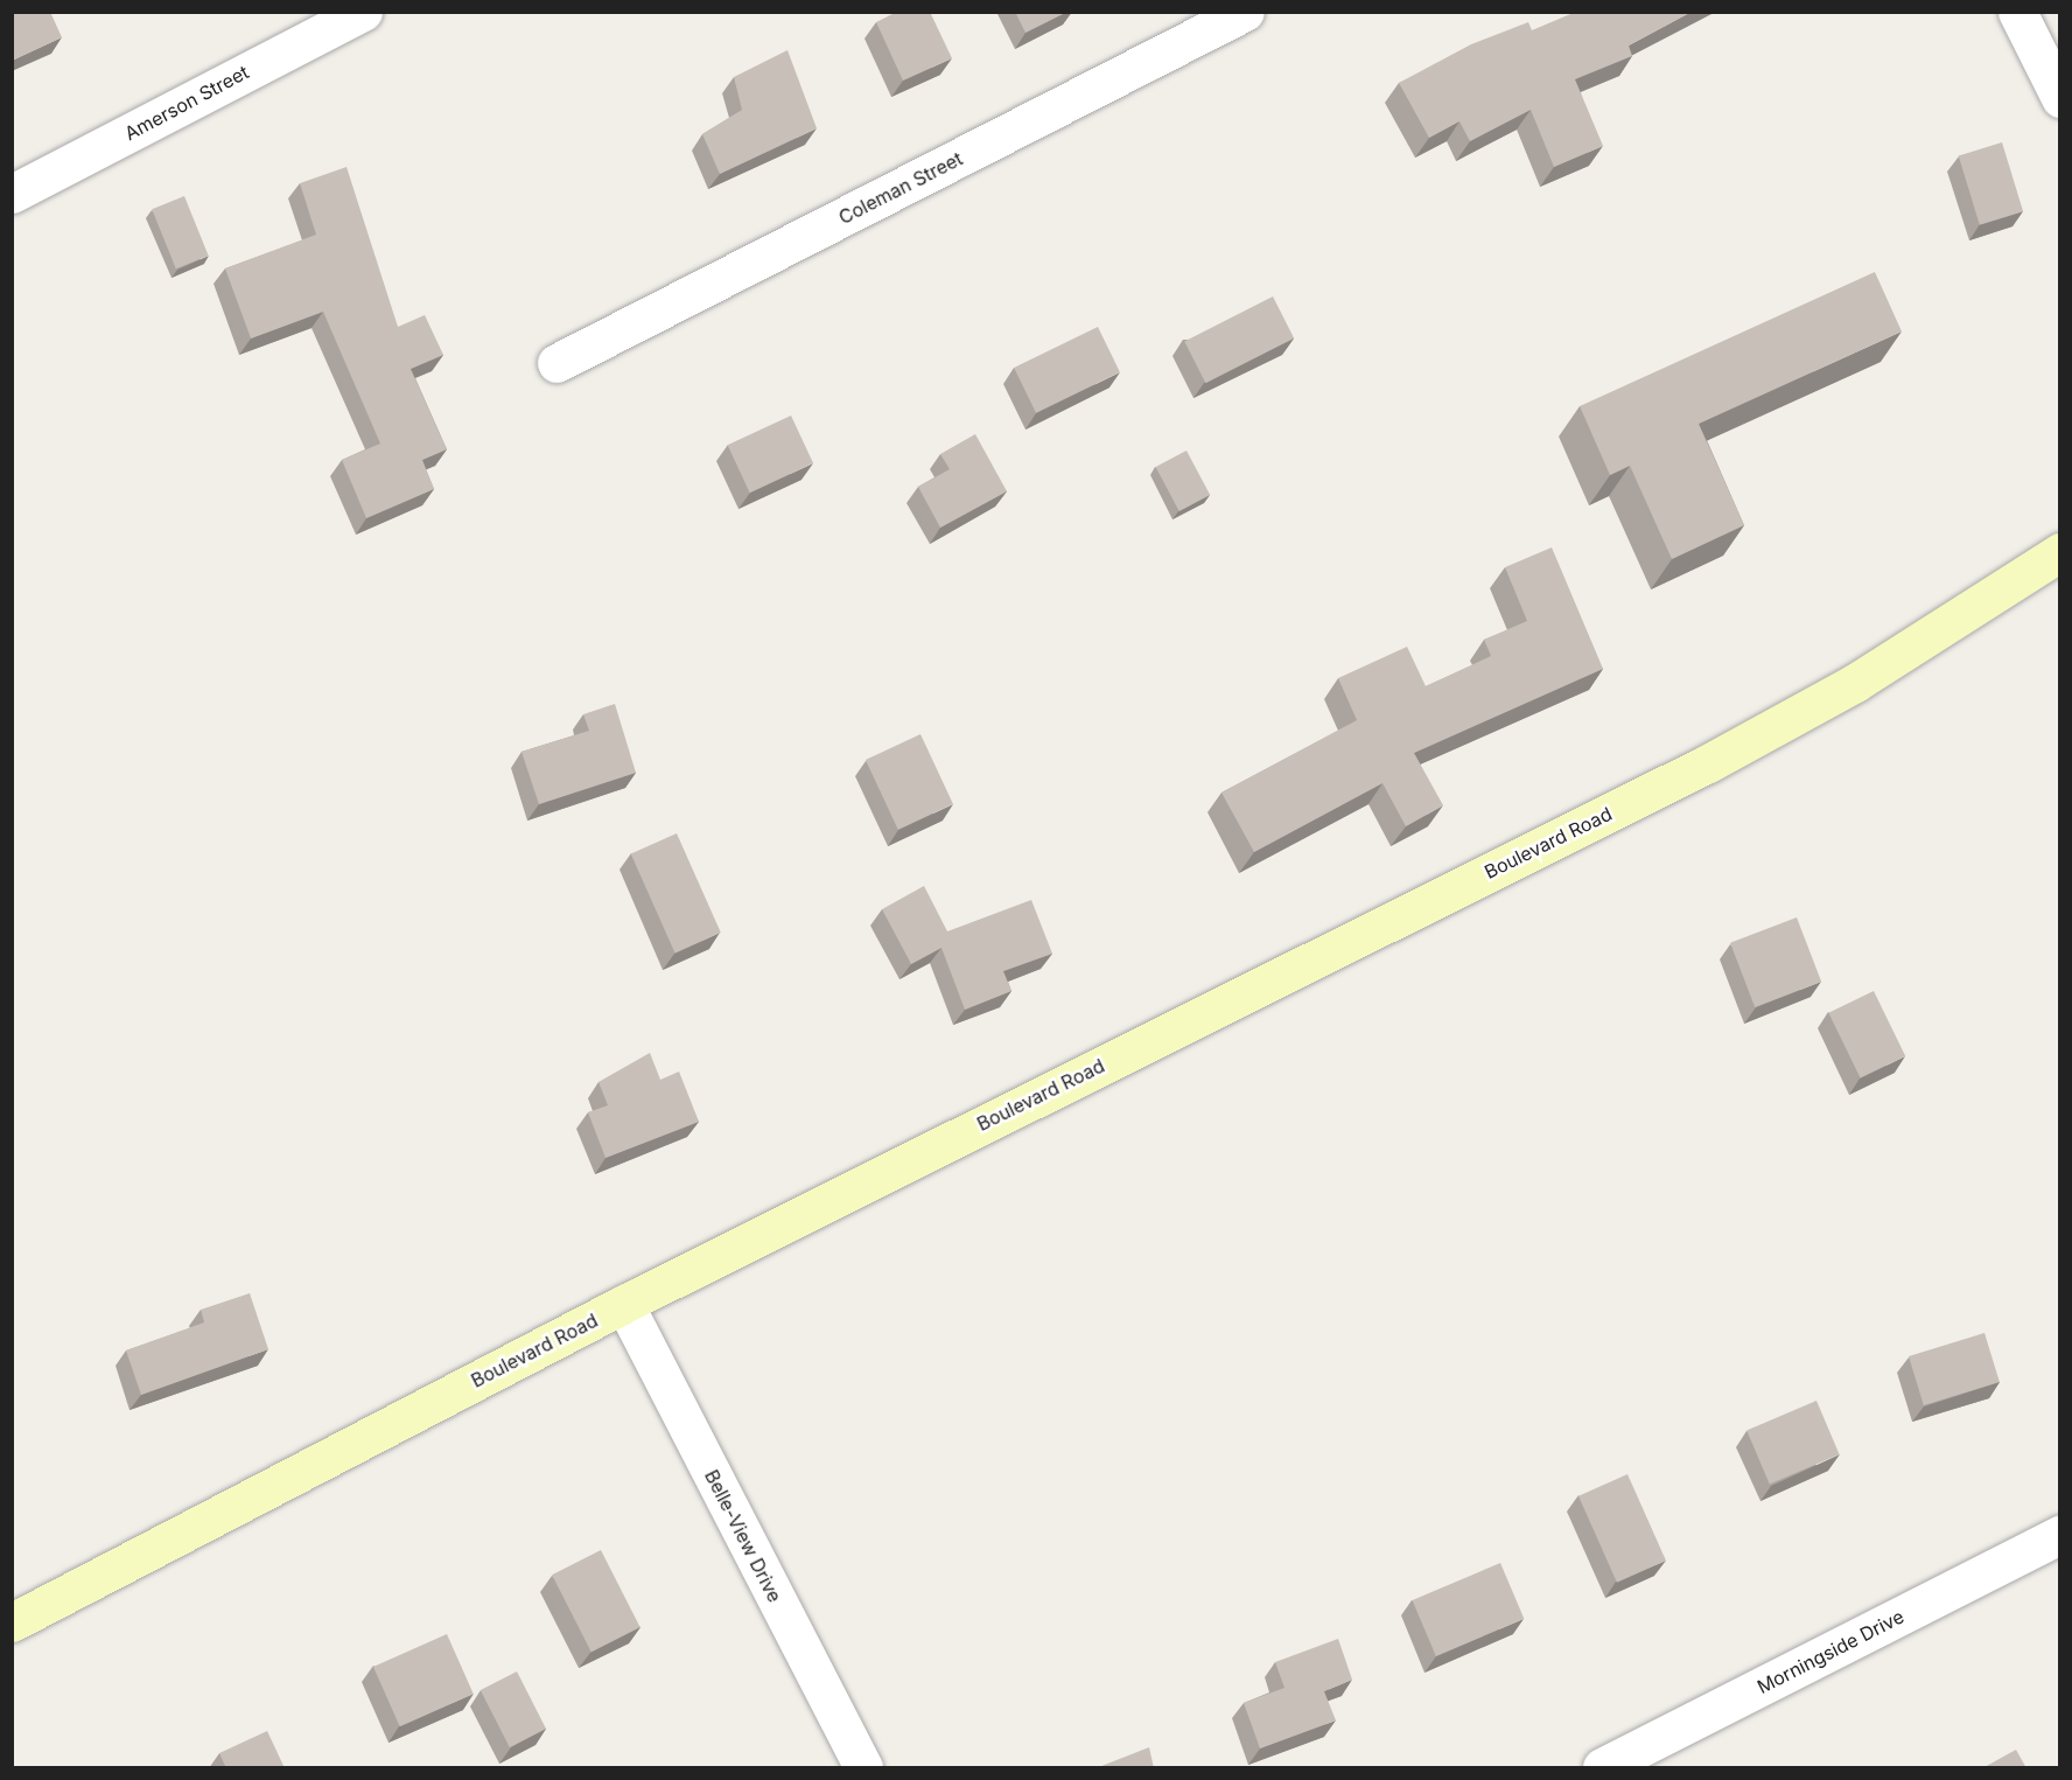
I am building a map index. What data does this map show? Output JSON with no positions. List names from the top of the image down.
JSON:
{
  "streets": {
    "street": [
      "Amerson Street",
      "Coleman Street",
      "Boulevard Road",
      "Belle-View Drive",
      "Morningside Drive"
    ]
  },
  "crossings": [
    ["Boulevard Road", "Belle-View Drive"]
  ]
}
